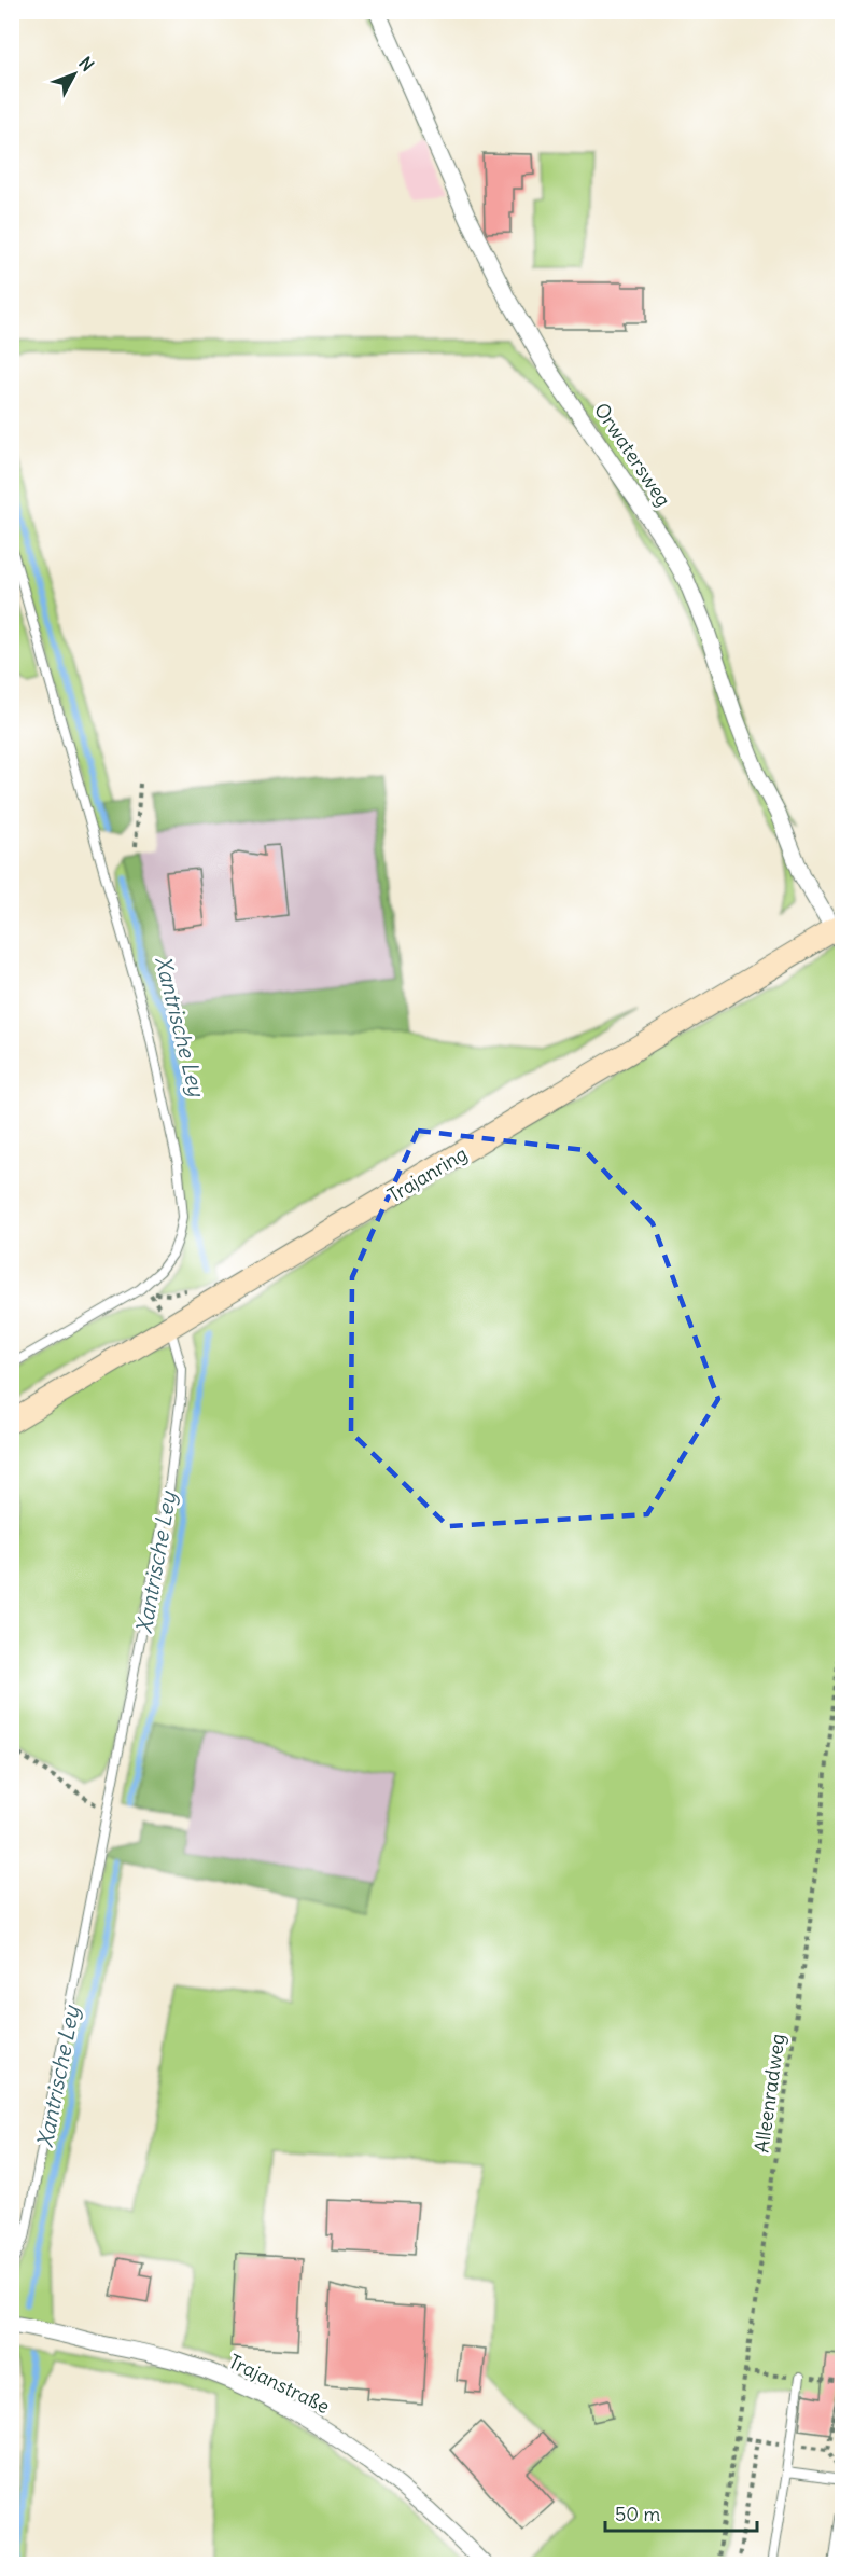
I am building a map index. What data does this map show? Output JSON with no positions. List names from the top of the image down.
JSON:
{
  "streets": {
    "main road": ["Trajanring"],
    "street": ["Orwatersweg", "Trajanstraße"],
    "path": ["Alleenradweg"]
  },
  "crossings": [
    ["Orwatersweg", "Trajanring"]
  ],
  "water": ["Xantrische Ley"],
  "scale_bar": "50 m",
  "north": "top right"
}
